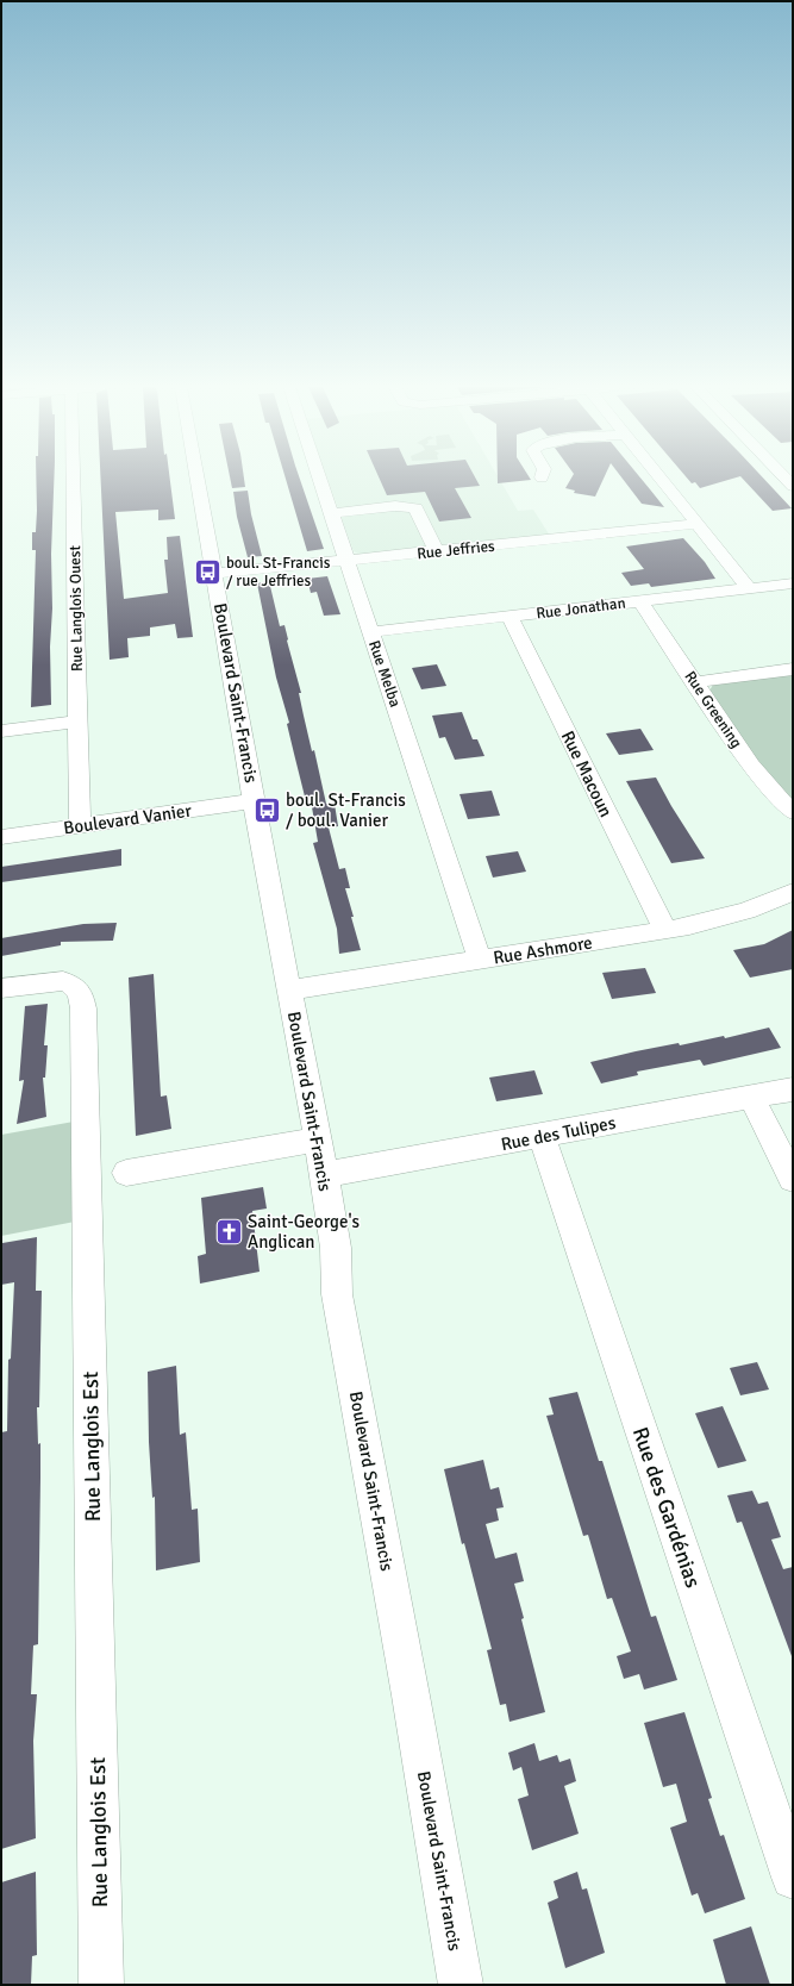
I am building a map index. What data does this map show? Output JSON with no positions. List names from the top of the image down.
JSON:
{
  "streets": {
    "street": [
      "Rue Jeffries",
      "Rue Langlois Ouest",
      "Rue Jonathan",
      "Rue Melba",
      "Boulevard Saint-Francis",
      "Rue Greening",
      "Rue Macoun",
      "Boulevard Vanier",
      "Rue Ashmore",
      "Rue des Tulipes",
      "Rue Langlois Est",
      "Rue des Gardénias"
    ]
  },
  "crossings": [
    ["Rue Jeffries", "Rue Melba"],
    ["Rue Jeffries", "Boulevard Saint-Francis"],
    ["Rue Langlois Ouest", "Boulevard Vanier"],
    ["Rue Jonathan", "Rue Melba"],
    ["Rue Jonathan", "Rue Greening"],
    ["Rue Jonathan", "Rue Macoun"],
    ["Rue Melba", "Rue Ashmore"],
    ["Boulevard Saint-Francis", "Boulevard Vanier"],
    ["Boulevard Saint-Francis", "Rue Ashmore"],
    ["Boulevard Saint-Francis", "Rue des Tulipes"],
    ["Rue Macoun", "Rue Ashmore"],
    ["Rue des Tulipes", "Rue des Gardénias"]
  ],
  "places": {
    "bus stop": ["boul. St-Francis / rue Jeffries", "boul. St-Francis / boul. Vanier"],
    "church": ["Saint-George's Anglican"]
  }
}
